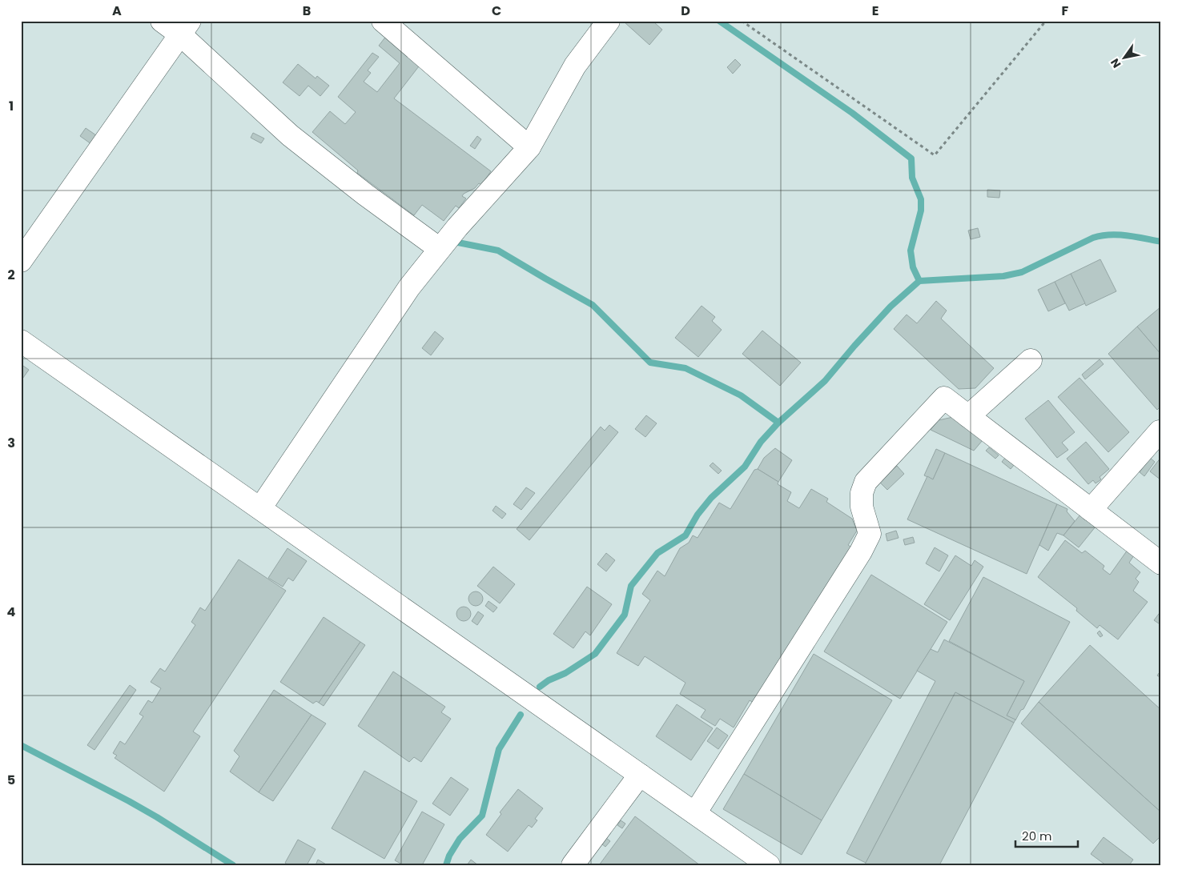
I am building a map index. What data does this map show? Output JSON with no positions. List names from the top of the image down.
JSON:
{
  "scale_bar": "20 m",
  "north": "bottom left",
  "grid": {
    "columns": [
      "A",
      "B",
      "C",
      "D",
      "E",
      "F"
    ],
    "rows": [
      "1",
      "2",
      "3",
      "4",
      "5"
    ]
  }
}
